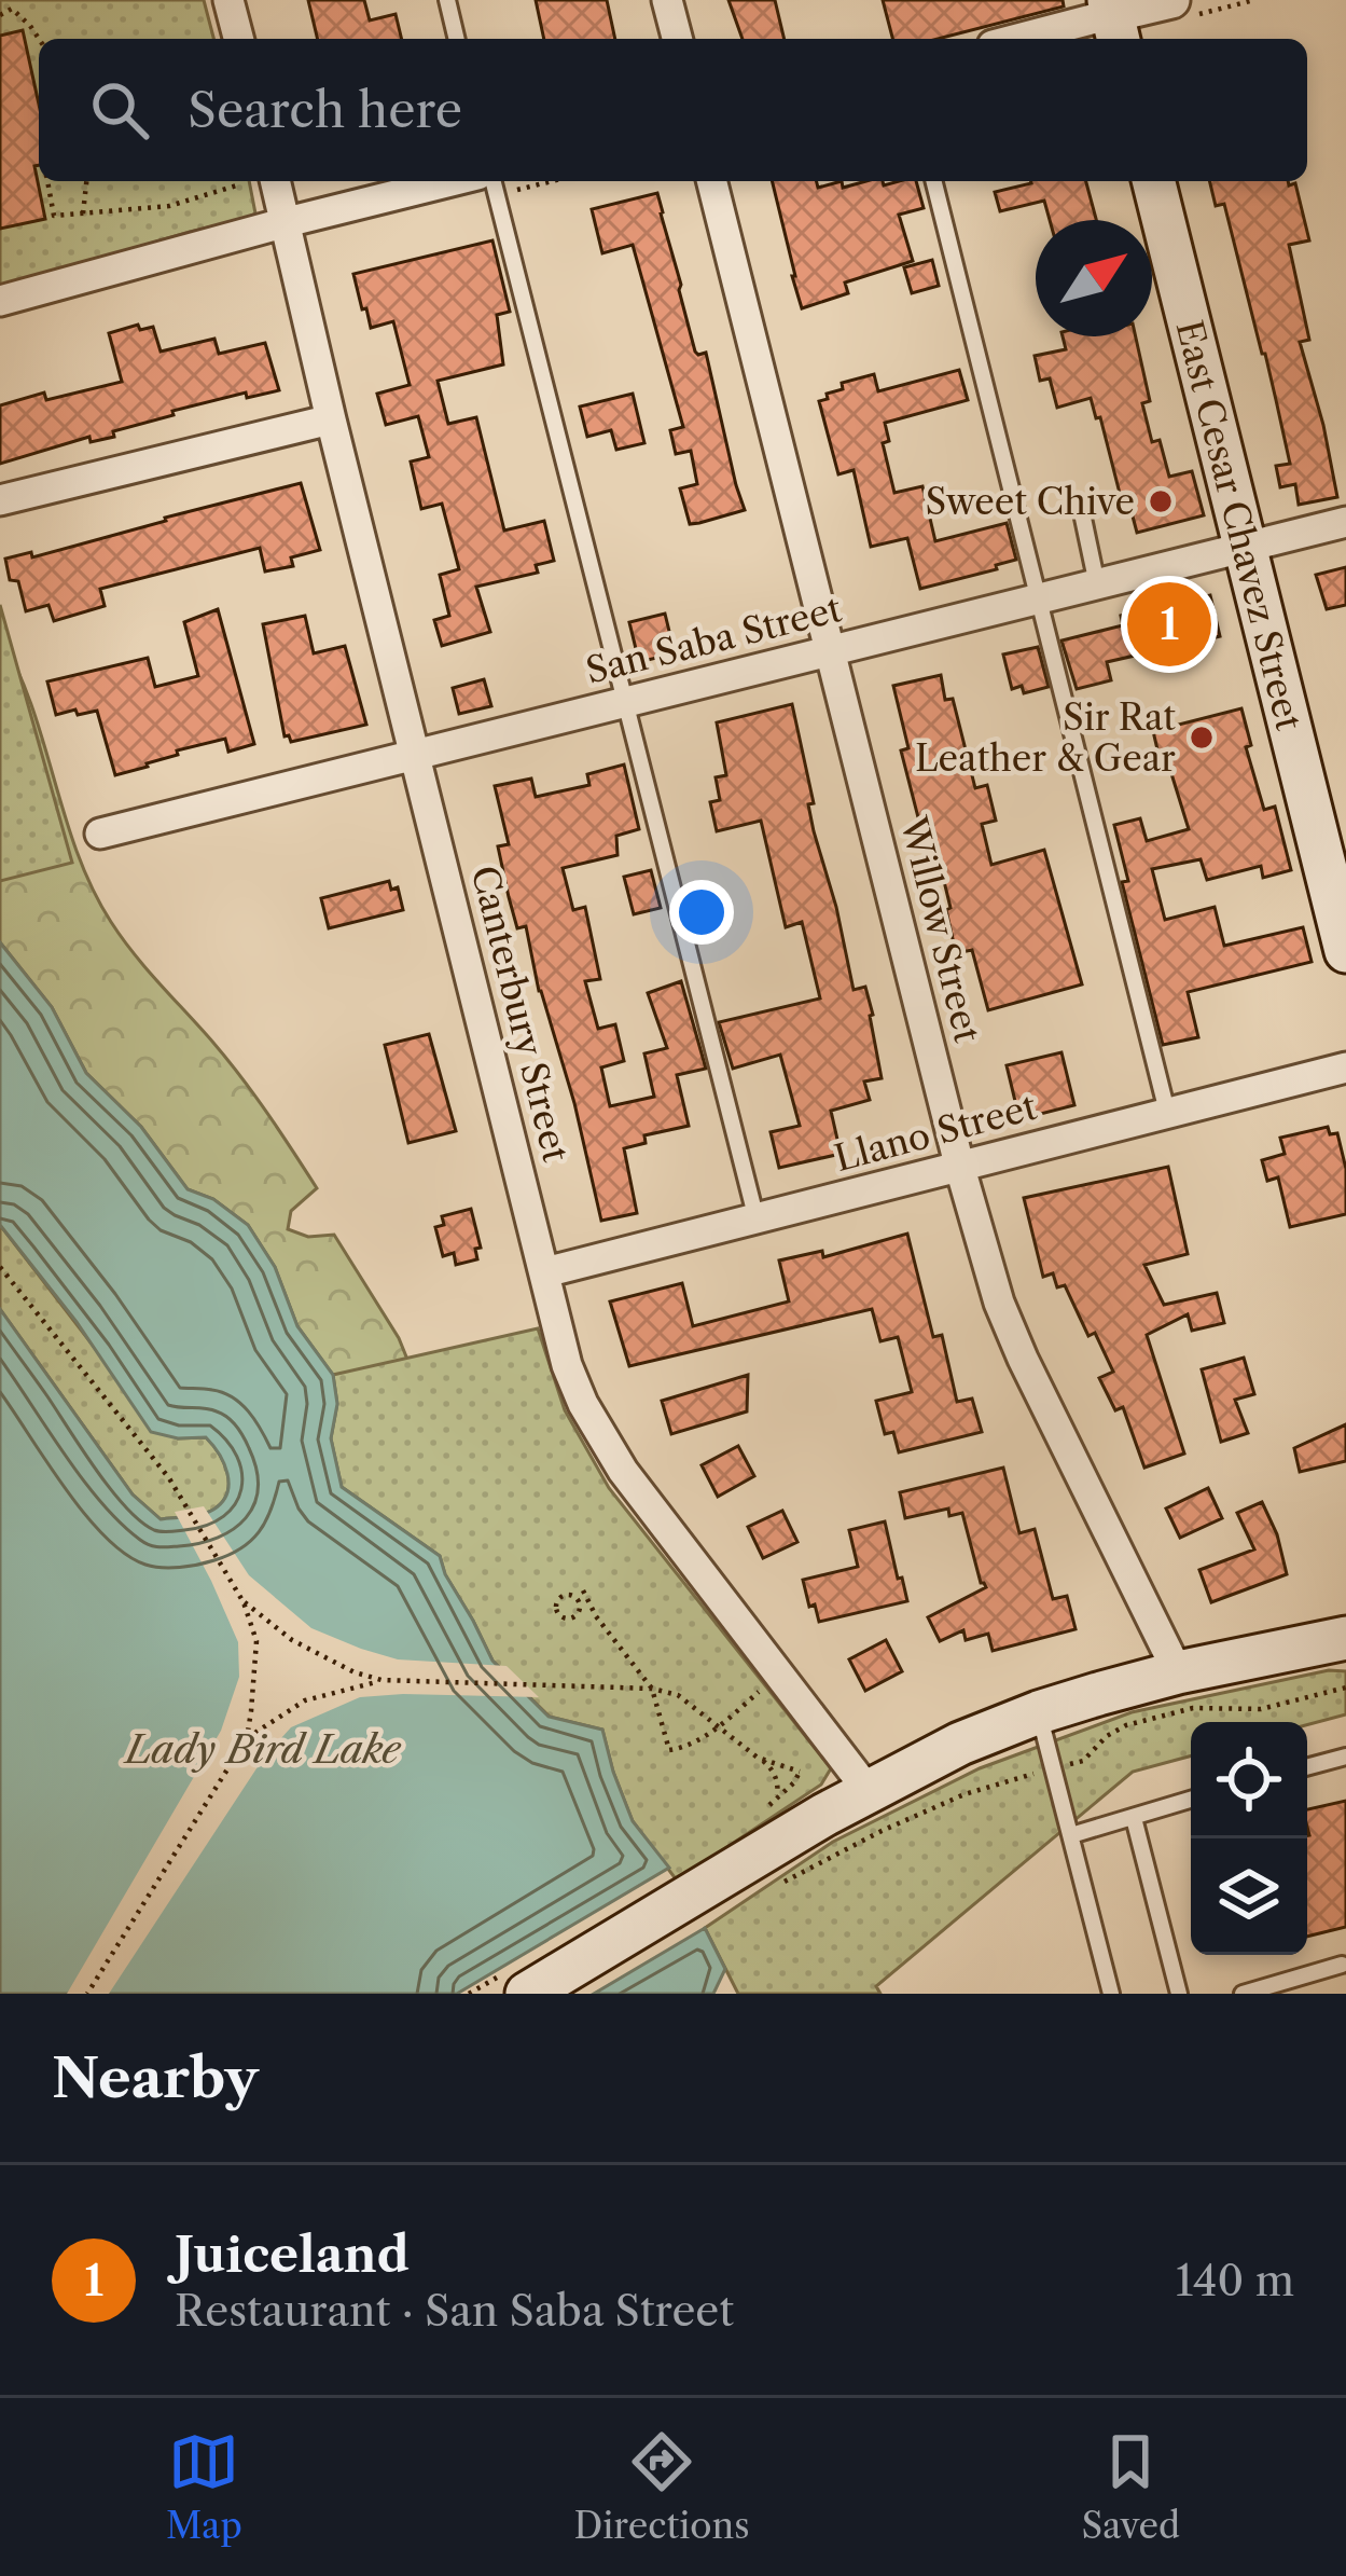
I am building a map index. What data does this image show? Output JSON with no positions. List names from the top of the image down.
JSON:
{
  "streets": {
    "main road": ["East Cesar Chavez Street"],
    "street": [
      "San Saba Street",
      "Willow Street",
      "Canterbury Street",
      "Llano Street"
    ]
  },
  "crossings": [
    ["East Cesar Chavez Street", "San Saba Street"],
    ["San Saba Street", "Willow Street"],
    ["San Saba Street", "Canterbury Street"],
    ["Willow Street", "Llano Street"],
    ["Canterbury Street", "Llano Street"]
  ],
  "water": ["Lady Bird Lake"],
  "places": ["Sweet Chive", "Sir Rat Leather & Gear"],
  "north": "top right",
  "page": {
    "search": "Search here",
    "pins": "1",
    "heading": "Nearby",
    "list": [
      {
        "mark": "1",
        "name": "Juiceland",
        "note": "Restaurant · San Saba Street",
        "value": "140 m"
      }
    ],
    "nav": ["Map", "Directions", "Saved"]
  }
}
